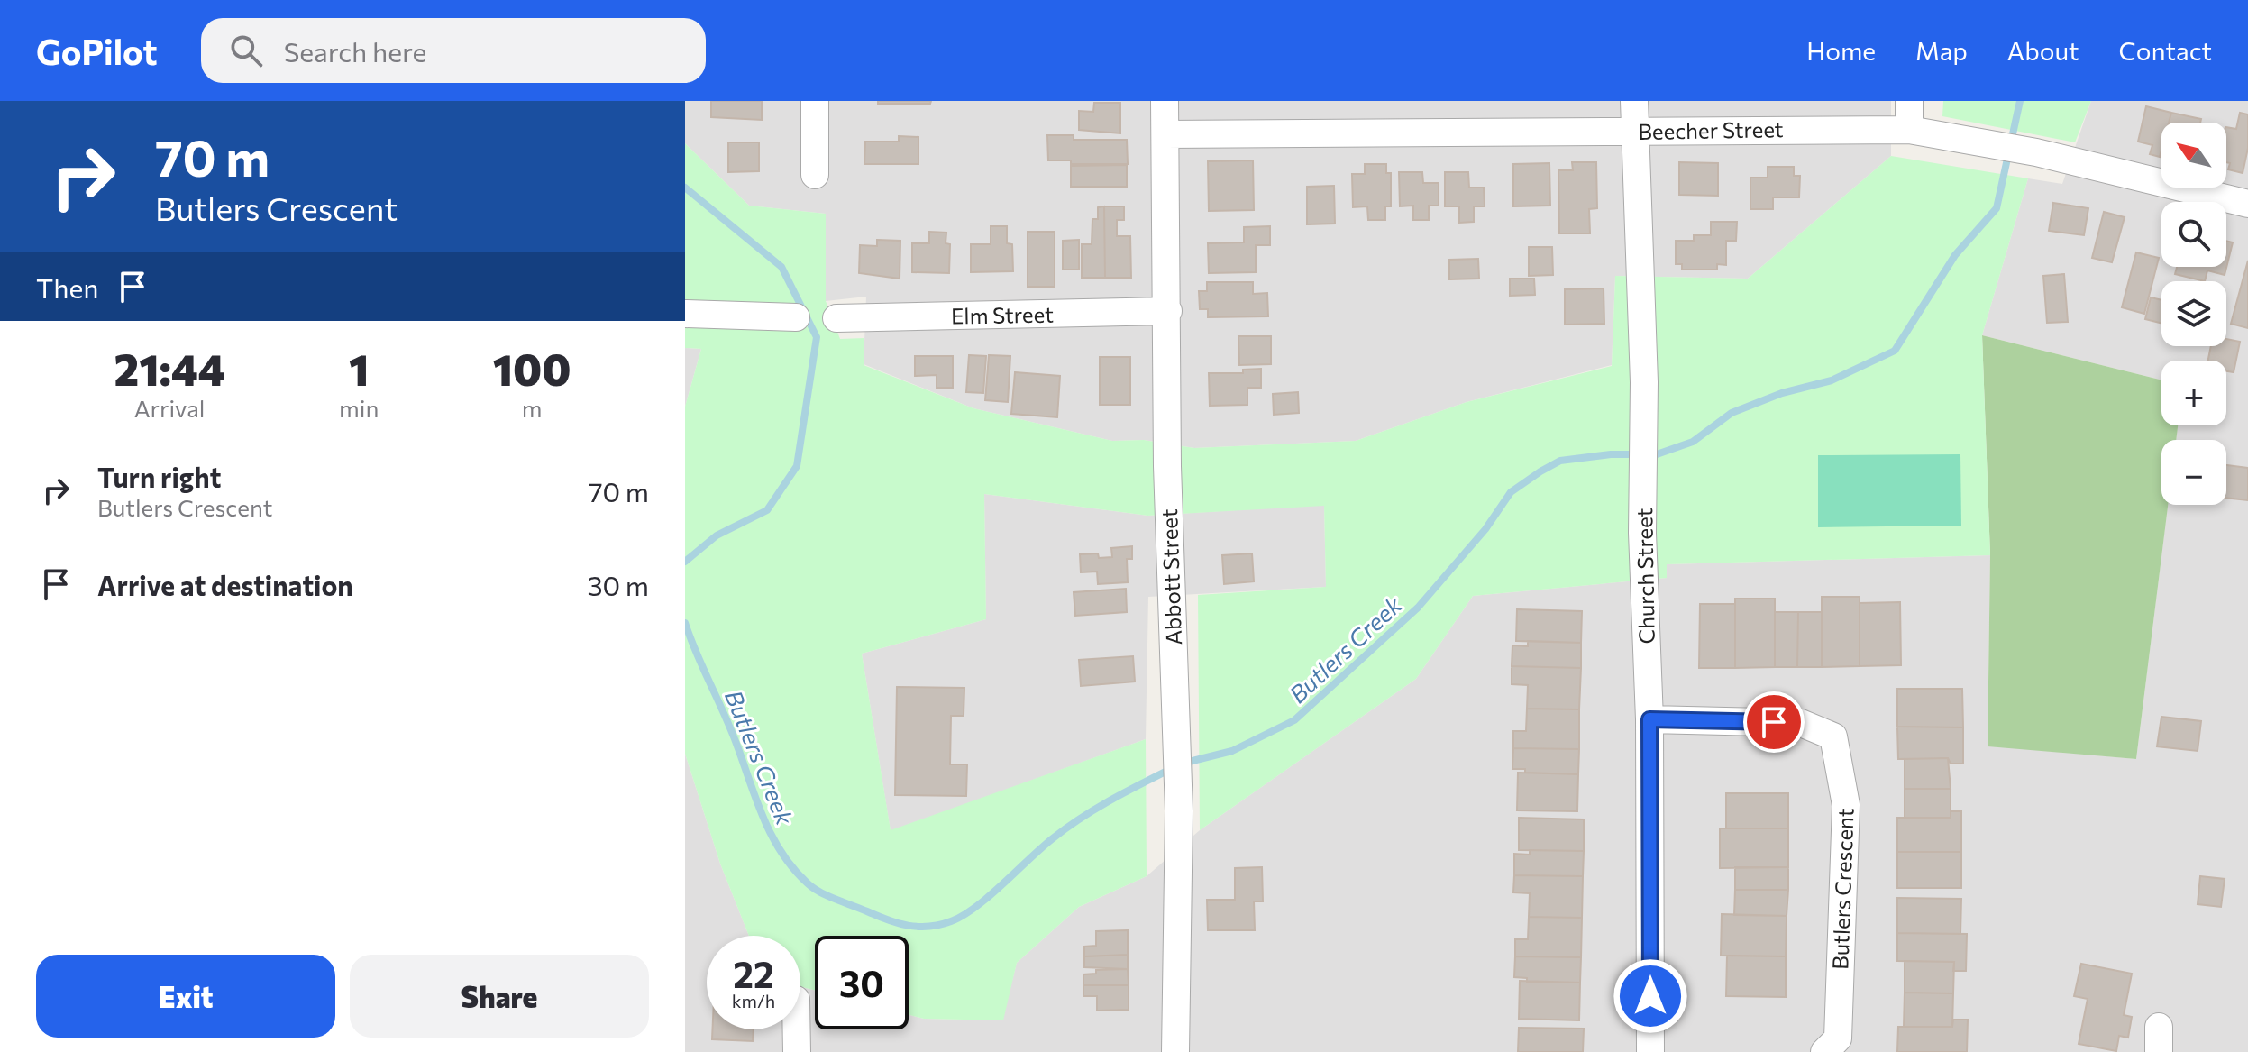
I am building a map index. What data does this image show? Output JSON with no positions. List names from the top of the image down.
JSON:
{
  "streets": {
    "street": [
      "Beecher Street",
      "Elm Street",
      "Church Street",
      "Abbott Street",
      "Butlers Crescent"
    ]
  },
  "crossings": [
    ["Beecher Street", "Church Street"],
    ["Beecher Street", "Abbott Street"],
    ["Elm Street", "Abbott Street"],
    ["Church Street", "Butlers Crescent"]
  ],
  "water": ["Butlers Creek"],
  "north": "top left",
  "page": {
    "header": "GoPilot",
    "search": "Search here",
    "nav": [
      "Home",
      "Map",
      "About",
      "Contact"
    ],
    "turn": ["70 m", "Butlers Crescent"],
    "map_buttons": ["+", "−"],
    "then": "Then",
    "eta": [
      "21:44",
      "Arrival",
      "1",
      "min",
      "100",
      "m"
    ],
    "list": [
      {
        "name": "Turn right",
        "note": "Butlers Crescent",
        "value": "70 m"
      },
      {
        "name": "Arrive at destination",
        "value": "30 m"
      }
    ],
    "speed": "22 km/h",
    "limit": "30",
    "buttons": ["Exit", "Share"]
  }
}
